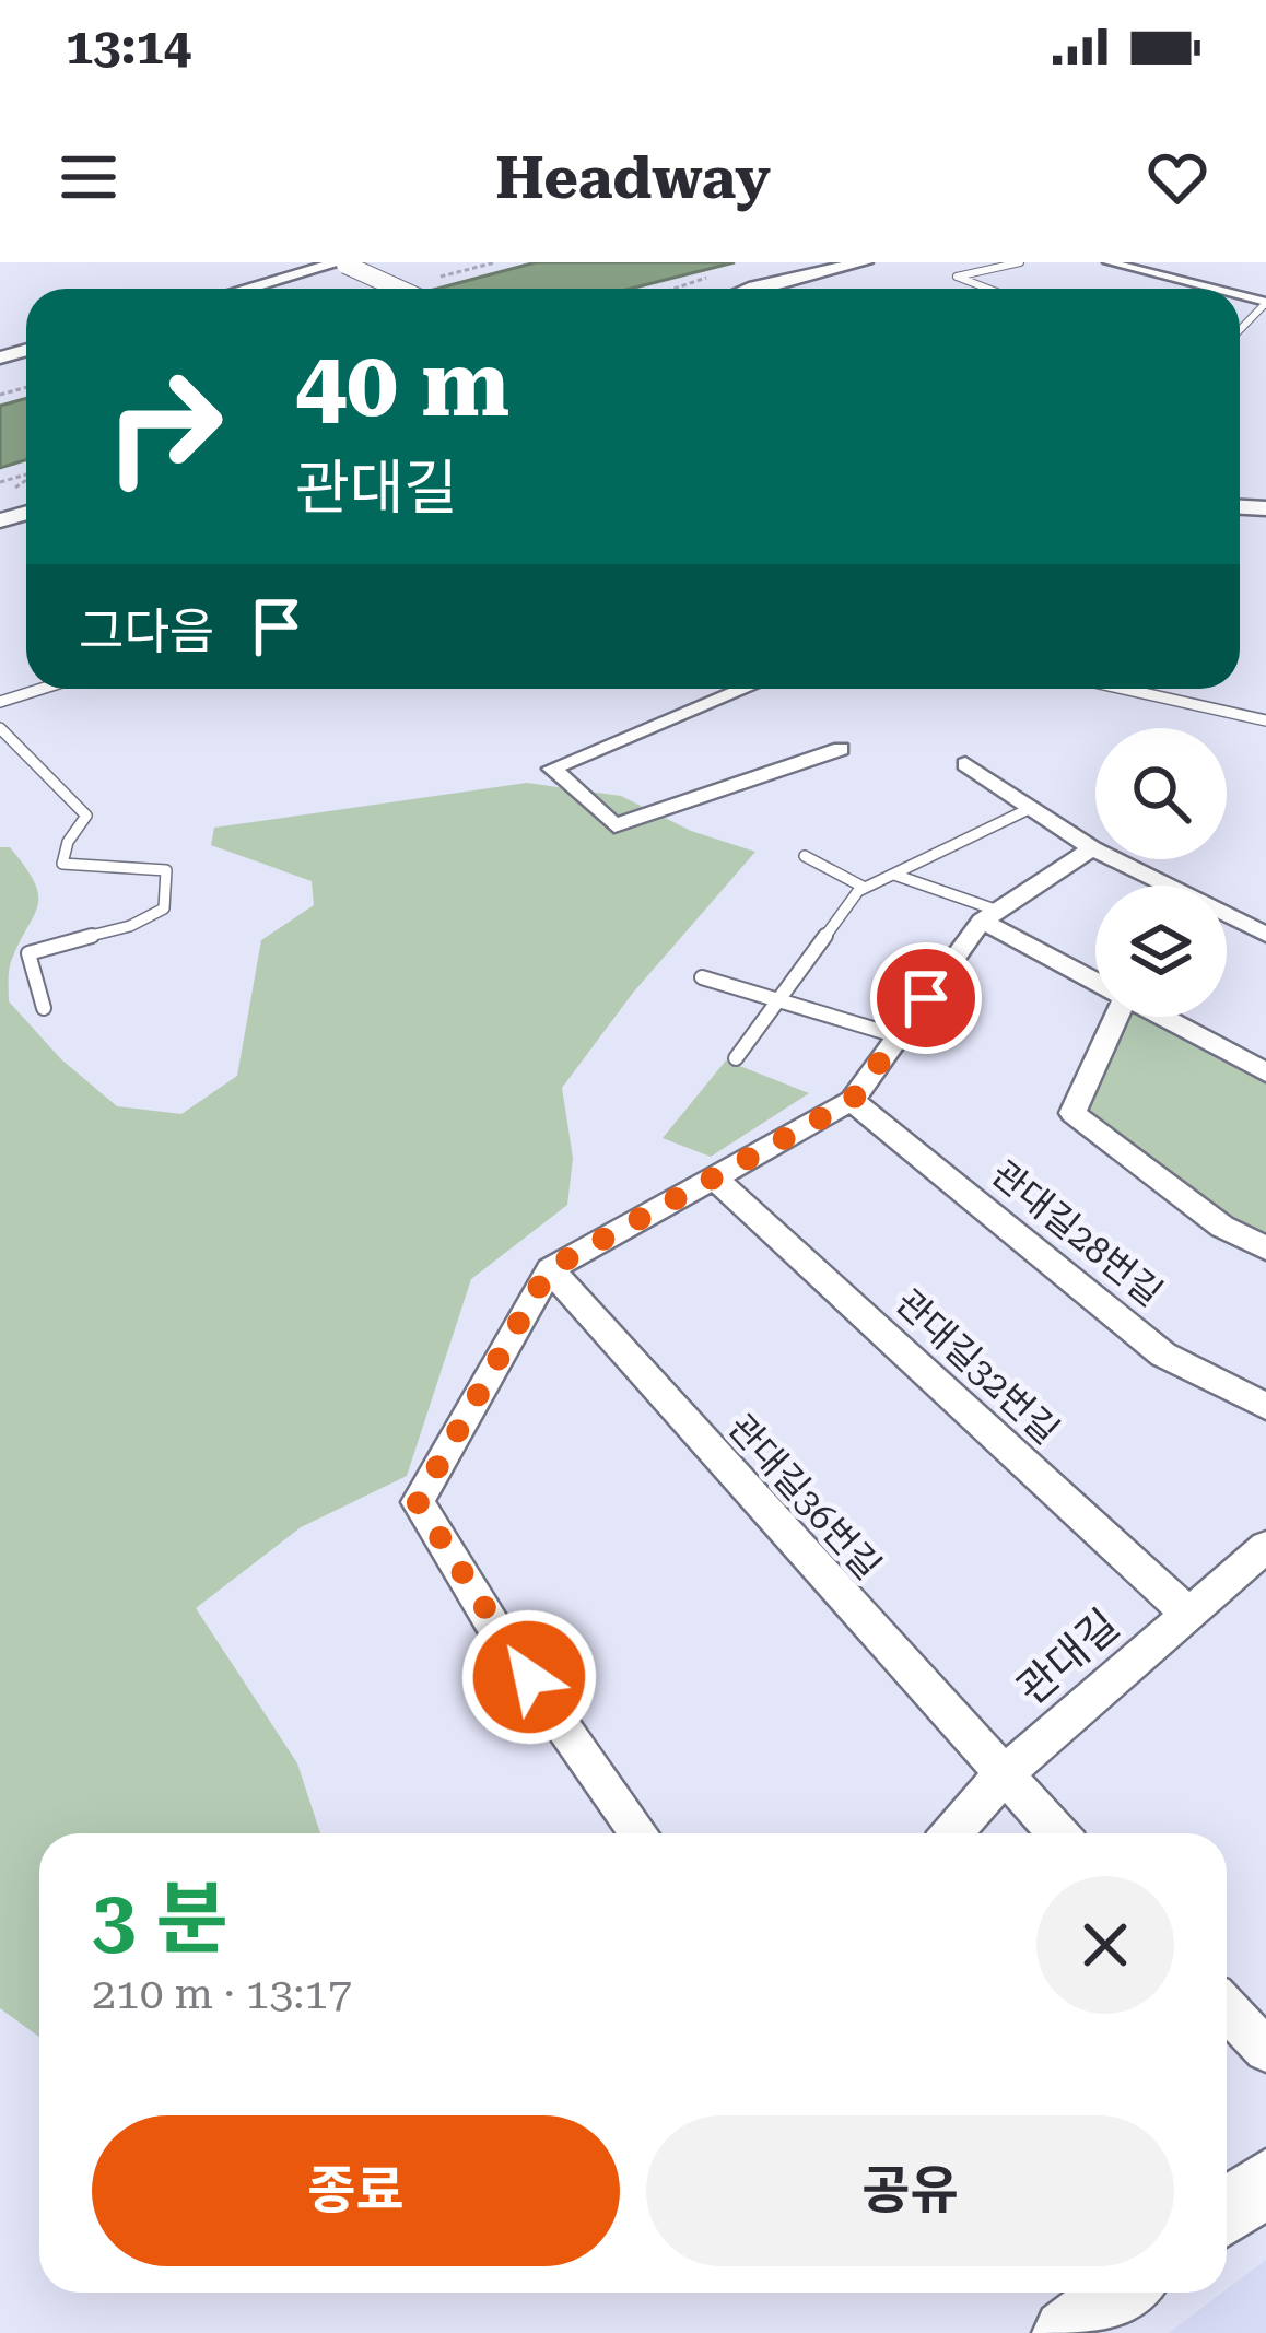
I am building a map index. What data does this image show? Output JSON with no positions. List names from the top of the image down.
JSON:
{
  "streets": {
    "street": [
      "관대길28번길",
      "관대길32번길",
      "관대길36번길",
      "관대길"
    ]
  },
  "crossings": [
    ["관대길32번길", "관대길"],
    ["관대길36번길", "관대길"]
  ],
  "page": {
    "status": "13:14",
    "header": "Headway",
    "turn": ["40 m", "관대길"],
    "then": "그다음",
    "heading": ["3 분", "210 m · 13:17"],
    "buttons": ["종료", "공유"]
  }
}
